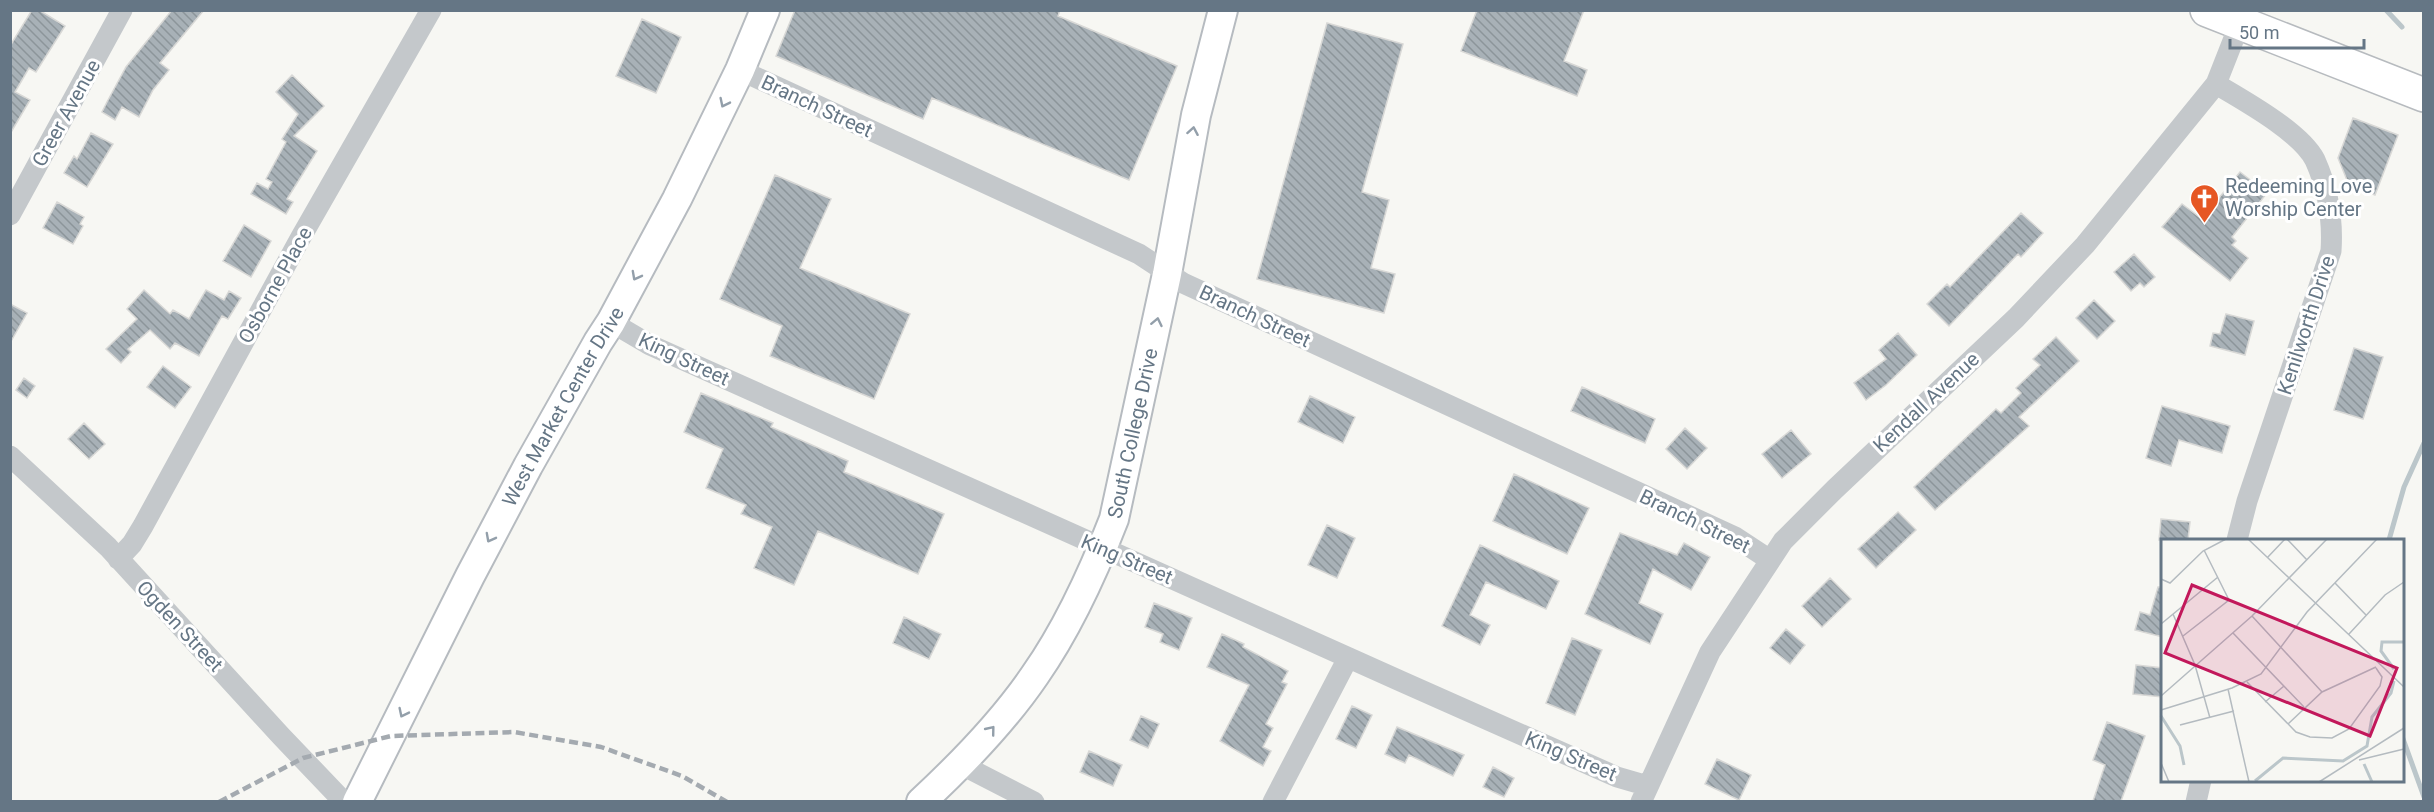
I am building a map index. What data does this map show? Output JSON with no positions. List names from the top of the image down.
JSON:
{
  "streets": {
    "main road": ["West Market Center Drive", "South College Drive"],
    "street": [
      "Branch Street",
      "Greer Avenue",
      "Osborne Place",
      "Kenilworth Drive",
      "King Street",
      "Kendall Avenue",
      "Ogden Street"
    ]
  },
  "crossings": [
    ["Branch Street", "Kendall Avenue"],
    ["Branch Street", "West Market Center Drive"],
    ["Branch Street", "South College Drive"],
    ["Osborne Place", "Ogden Street"],
    ["Kenilworth Drive", "Kendall Avenue"],
    ["King Street", "Kendall Avenue"],
    ["King Street", "West Market Center Drive"],
    ["King Street", "South College Drive"]
  ],
  "one_way": ["West Market Center Drive", "South College Drive"],
  "places": {
    "church": ["Redeeming Love Worship Center"]
  },
  "scale_bar": "50 m"
}
